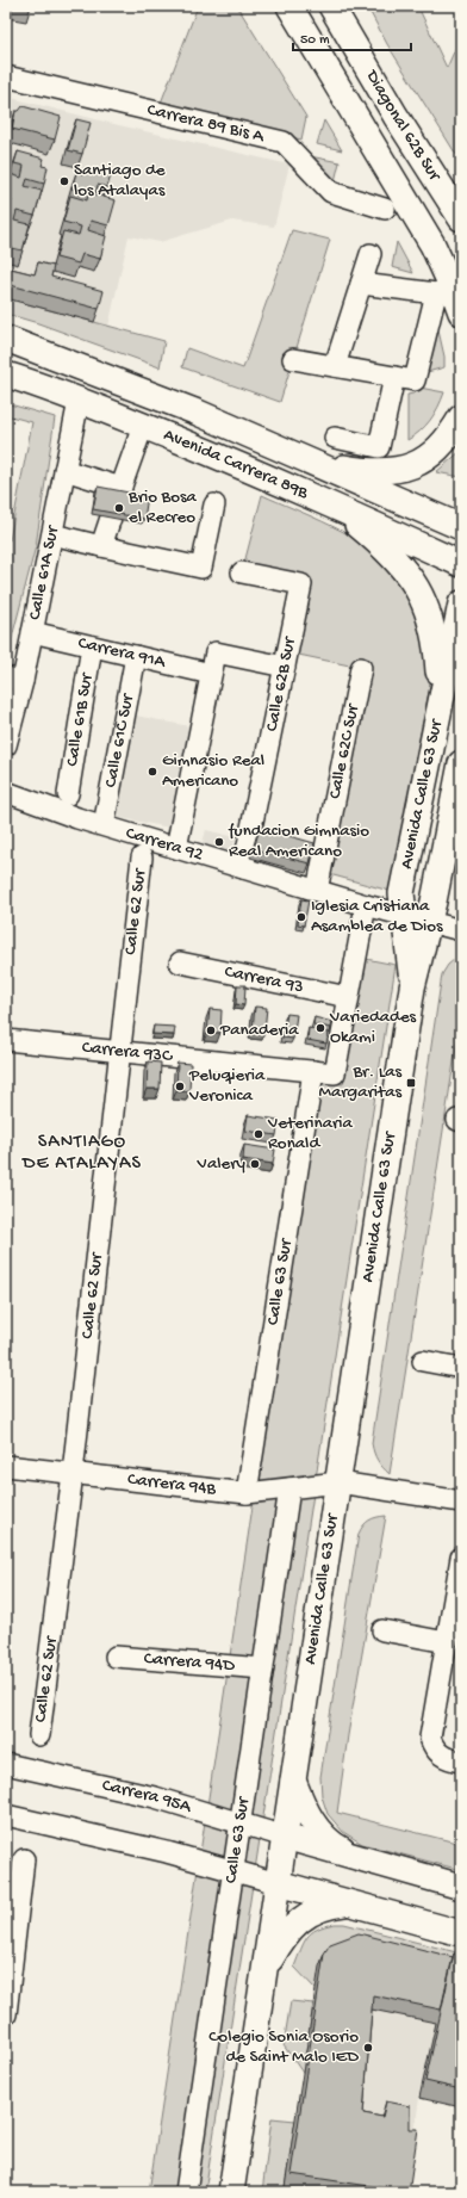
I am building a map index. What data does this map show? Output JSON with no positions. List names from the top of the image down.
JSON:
{
  "streets": {
    "main road": ["Diagonal 62B Sur", "Avenida Carrera 89B", "Avenida Calle 63 Sur"],
    "street": [
      "Carrera 89 Bis A",
      "Calle 61A Sur",
      "Carrera 91A",
      "Calle 62B Sur",
      "Calle 61B Sur",
      "Calle 61C Sur",
      "Calle 62C Sur",
      "Carrera 92",
      "Calle 62 Sur",
      "Carrera 93",
      "Carrera 93C",
      "Calle 63 Sur",
      "Carrera 94B",
      "Carrera 94D",
      "Carrera 95A"
    ]
  },
  "crossings": [
    ["Avenida Carrera 89B", "Calle 61A Sur"],
    ["Calle 61A Sur", "Carrera 91A"],
    ["Carrera 91A", "Calle 61B Sur"],
    ["Carrera 91A", "Calle 61C Sur"],
    ["Calle 62B Sur", "Carrera 92"],
    ["Calle 61C Sur", "Carrera 92"],
    ["Calle 62C Sur", "Carrera 92"],
    ["Avenida Calle 63 Sur", "Carrera 92"],
    ["Avenida Calle 63 Sur", "Carrera 94B"],
    ["Avenida Calle 63 Sur", "Carrera 95A"],
    ["Calle 62 Sur", "Carrera 93C"],
    ["Calle 62 Sur", "Carrera 94B"],
    ["Carrera 93", "Carrera 93C"],
    ["Carrera 93C", "Calle 63 Sur"],
    ["Calle 63 Sur", "Carrera 94B"],
    ["Calle 63 Sur", "Carrera 94D"],
    ["Calle 63 Sur", "Carrera 95A"]
  ],
  "districts": ["SANTIAGO DE ATALAYAS"],
  "places": {
    "other": [
      "Santiago de los Atalayas",
      "Brio Bosa el Recreo",
      "Gimnasio Real Americano",
      "fundacion Gimnasio Real Americano",
      "Iglesia Cristiana Asamblea de Dios",
      "Variedades Okami",
      "Panaderia",
      "Peluqieria Veronica",
      "Veterinaria Ronald",
      "Valery",
      "Colegio Sonia Osorio de Saint Malo IED"
    ],
    "transit": ["Br. Las Margaritas"]
  },
  "scale_bar": "50 m"
}
